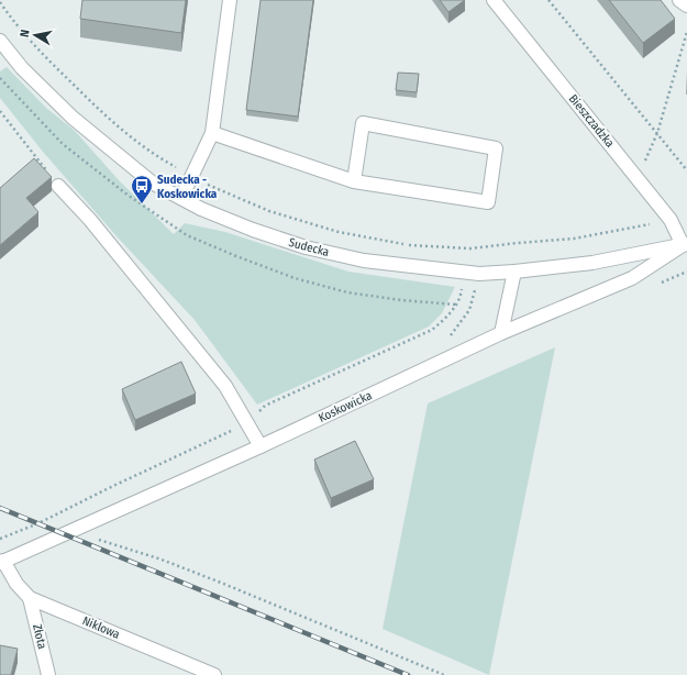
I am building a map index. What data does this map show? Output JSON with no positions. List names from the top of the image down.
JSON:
{
  "streets": {
    "street": [
      "Bieszczadzka",
      "Sudecka",
      "Koskowicka",
      "Niklowa",
      "Złota"
    ]
  },
  "crossings": [
    ["Bieszczadzka", "Sudecka"],
    ["Bieszczadzka", "Koskowicka"],
    ["Sudecka", "Koskowicka"],
    ["Koskowicka", "Niklowa"],
    ["Niklowa", "Złota"]
  ],
  "places": {
    "bus stop": ["Sudecka - Koskowicka"]
  },
  "north": "left"
}
